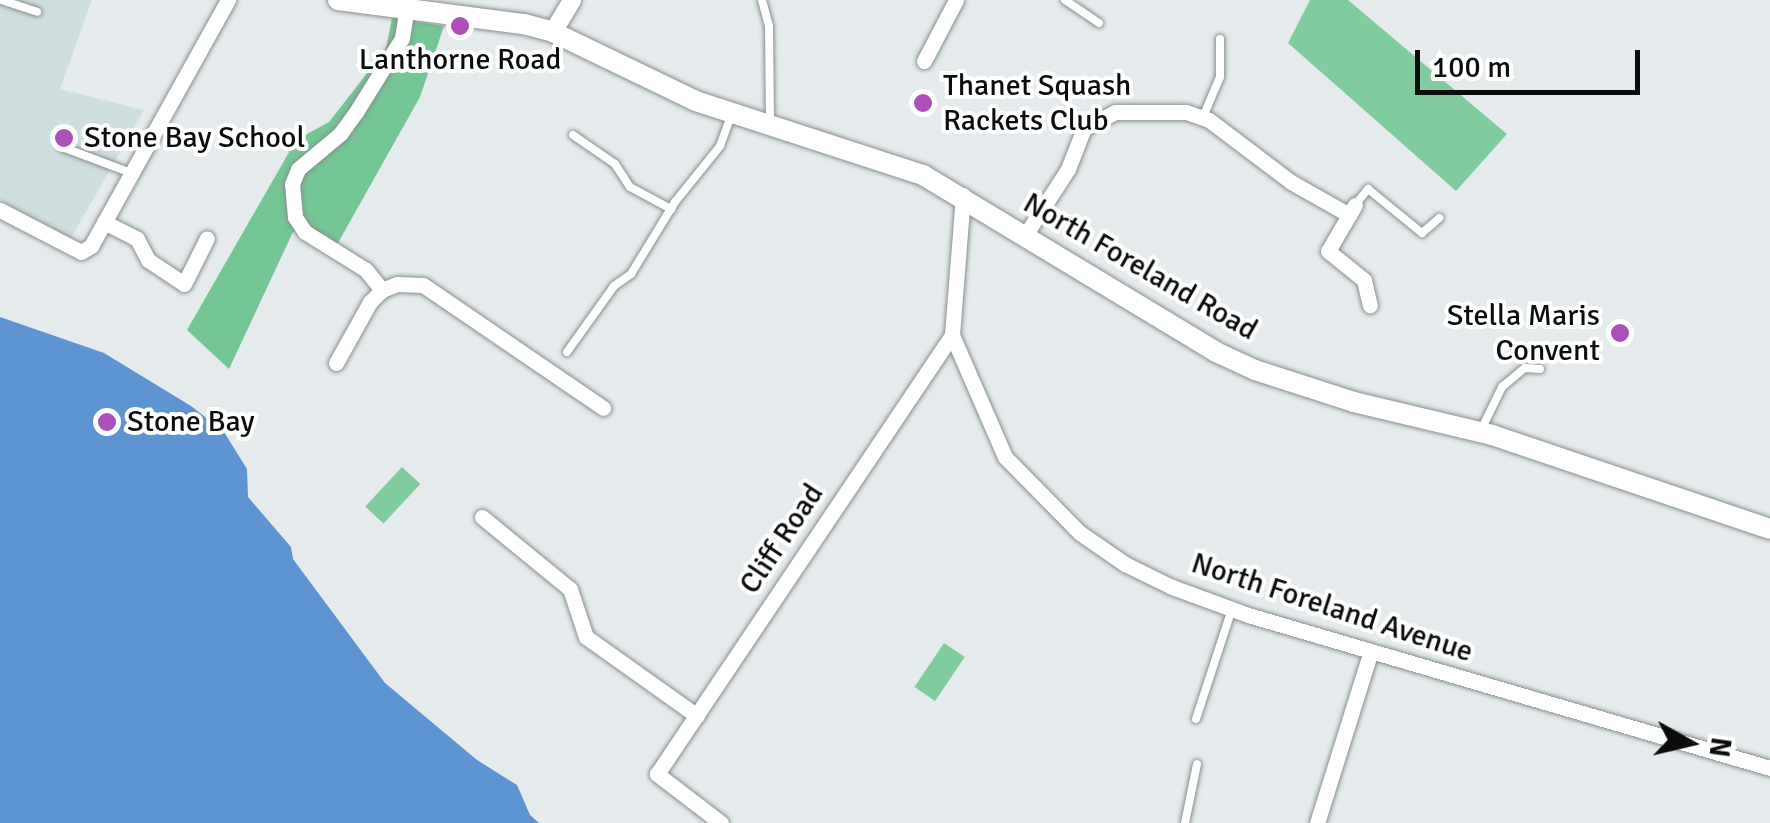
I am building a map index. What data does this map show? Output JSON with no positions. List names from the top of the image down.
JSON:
{
  "streets": {
    "main road": ["North Foreland Road"],
    "street": ["Cliff Road", "North Foreland Avenue"]
  },
  "crossings": [
    ["North Foreland Road", "North Foreland Avenue"],
    ["Cliff Road", "North Foreland Avenue"]
  ],
  "places": [
    "Lanthorne Road",
    "Thanet Squash Rackets Club",
    "Stone Bay School",
    "Stella Maris Convent",
    "Stone Bay"
  ],
  "scale_bar": "100 m",
  "north": "right"
}
